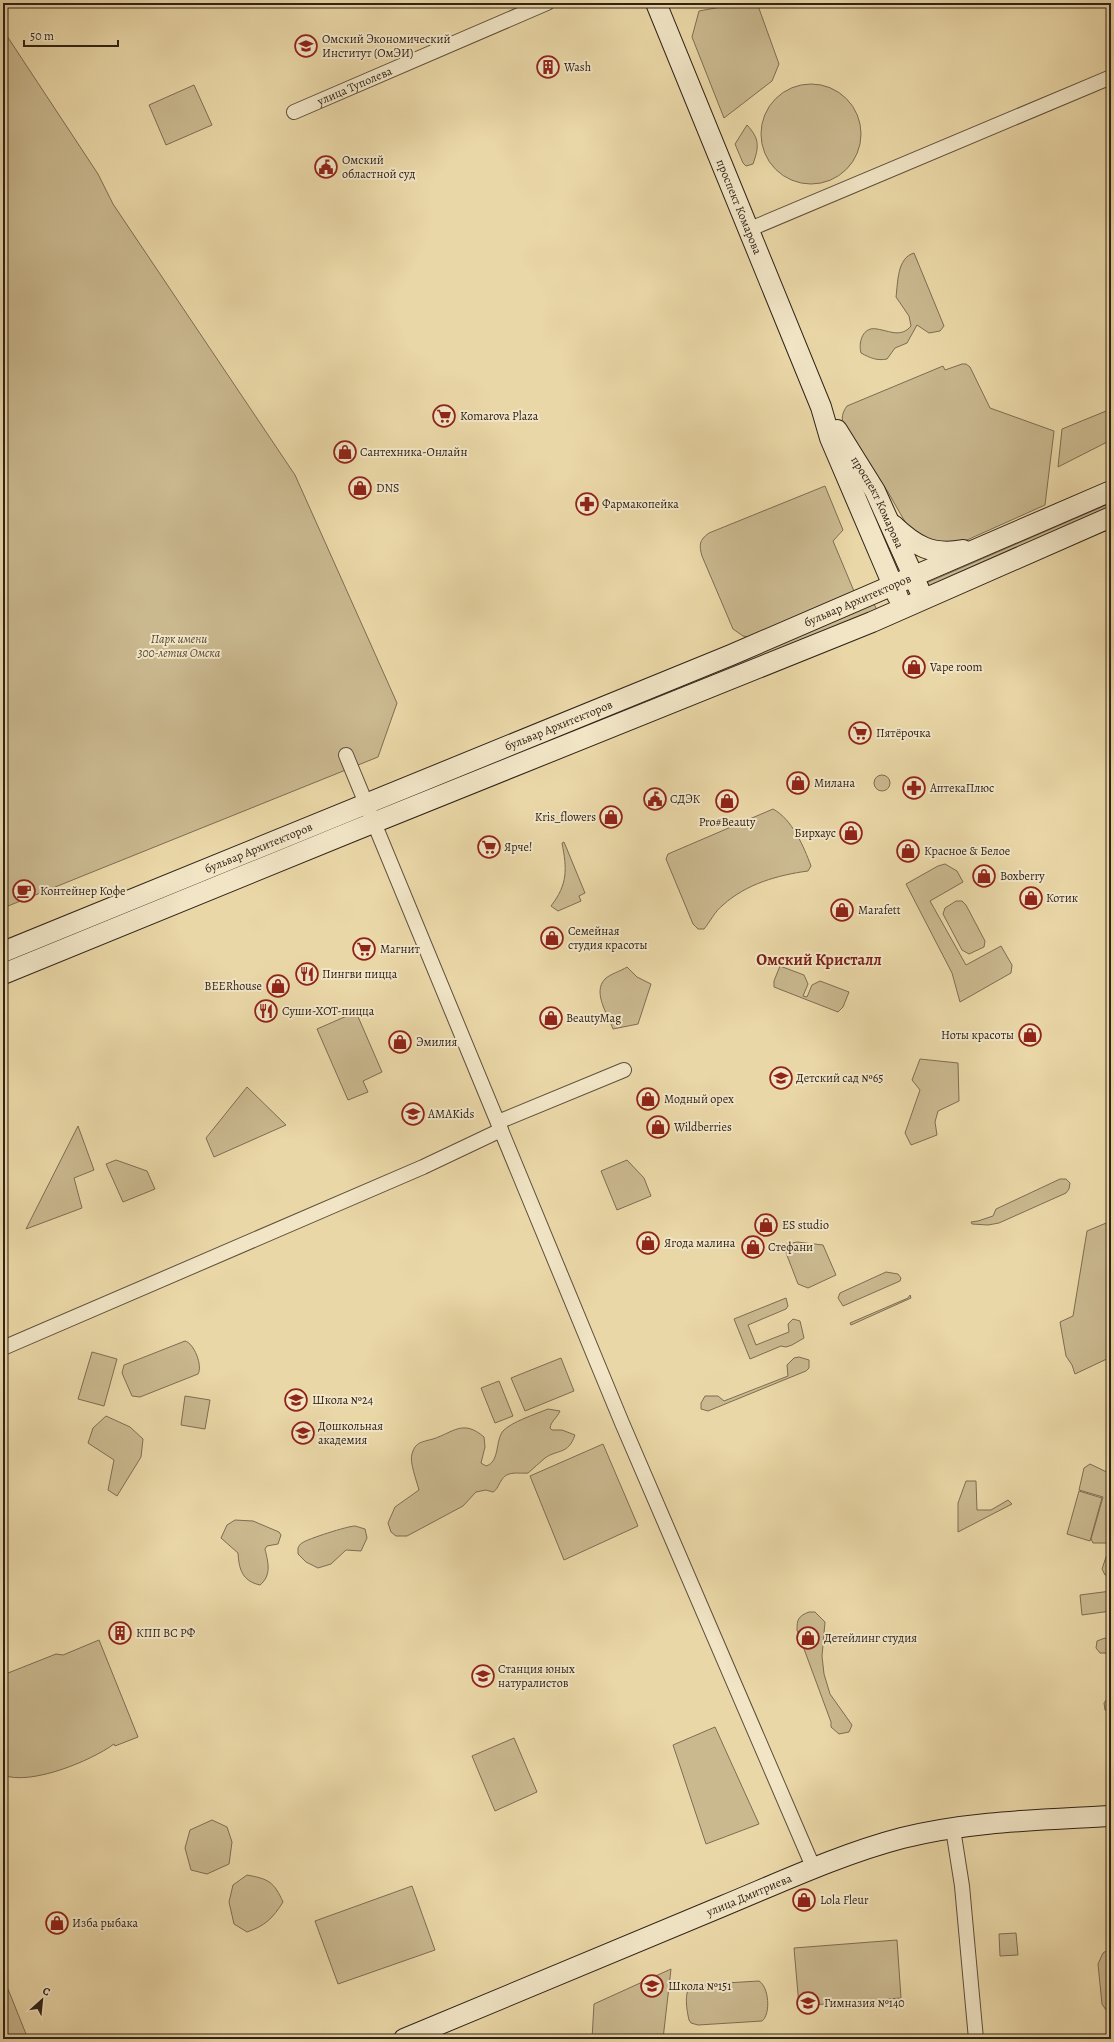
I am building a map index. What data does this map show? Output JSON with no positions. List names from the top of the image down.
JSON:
{
  "streets": {
    "main road": ["проспект Комарова", "бульвар Архитекторов", "улица Дмитриева"],
    "street": ["улица Туполева"]
  },
  "crossings": [
    ["проспект Комарова", "бульвар Архитекторов"]
  ],
  "districts": ["Омский Кристалл"],
  "parks": ["Парк имени 300-летия Омска"],
  "places": {
    "school or university": [
      "Омский Экономический Институт (ОмЭИ)",
      "Детский сад №65",
      "AMAKids",
      "Школа №24",
      "Дошкольная академия",
      "Станция юных натуралистов",
      "Школа №151",
      "Гимназия №140"
    ],
    "building": ["Wash", "КПП ВС РФ"],
    "public building": ["Омский областной суд", "СДЭК"],
    "supermarket": [
      "Komarova Plaza",
      "Пятёрочка",
      "Ярче!",
      "Магнит"
    ],
    "shop": [
      "Сантехника-Онлайн",
      "DNS",
      "Vape room",
      "Милана",
      "Pro#Beauty",
      "Kris_flowers",
      "Бирхаус",
      "Красное & Белое",
      "Boxberry",
      "Котик",
      "Marafett",
      "Семейная студия красоты",
      "BEERhouse",
      "BeautyMag",
      "Ноты красоты",
      "Эмилия",
      "Модный орех",
      "Wildberries",
      "ES studio",
      "Ягода малина",
      "Стефани",
      "Детейлинг студия",
      "Lola Fleur",
      "Изба рыбака"
    ],
    "pharmacy": ["Фармакопейка", "АптекаПлюс"],
    "cafe": ["Контейнер Кофе"],
    "restaurant": ["Пингви пицца", "Суши-ХОТ-пицца"]
  },
  "scale_bar": "50 m",
  "north": "top right"
}
